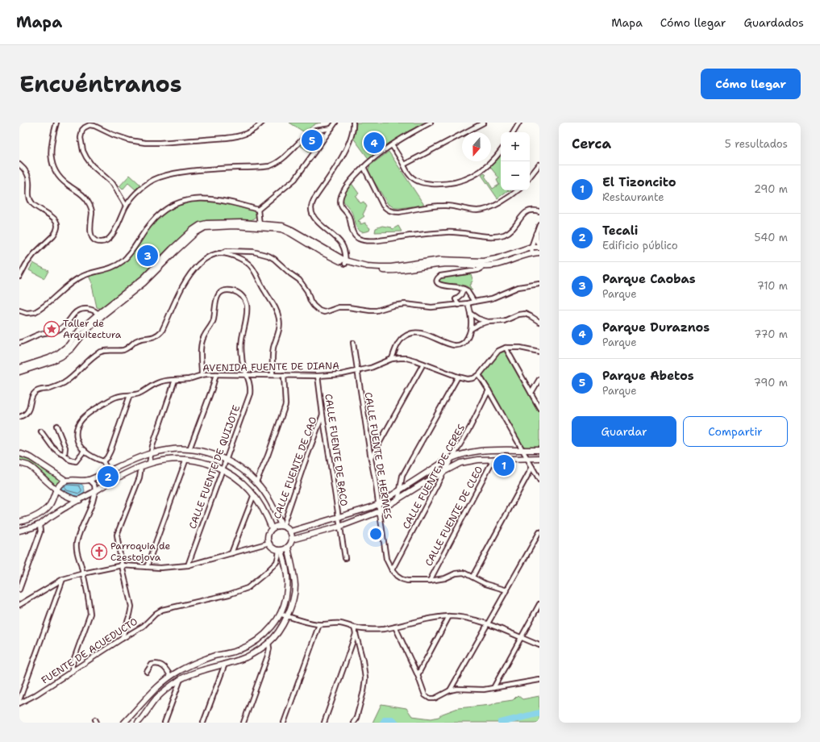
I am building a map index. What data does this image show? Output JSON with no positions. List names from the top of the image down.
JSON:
{
  "streets": {
    "street": [
      "AVENIDA FUENTE DE DIANA",
      "CALLE FUENTE DE BACO",
      "CALLE FUENTE DE HERMES",
      "CALLE FUENTE DE QUIJOTE",
      "CALLE FUENTE DE CAO",
      "CALLE FUENTE DE CERES",
      "CALLE FUENTE DE CLEO",
      "FUENTE DE ACUEDUCTO"
    ]
  },
  "crossings": [
    ["AVENIDA FUENTE DE DIANA", "CALLE FUENTE DE BACO"],
    ["AVENIDA FUENTE DE DIANA", "CALLE FUENTE DE HERMES"],
    ["AVENIDA FUENTE DE DIANA", "CALLE FUENTE DE QUIJOTE"],
    ["CALLE FUENTE DE BACO", "CALLE FUENTE DE CAO"],
    ["CALLE FUENTE DE HERMES", "CALLE FUENTE DE CERES"],
    ["CALLE FUENTE DE HERMES", "CALLE FUENTE DE CLEO"],
    ["CALLE FUENTE DE CAO", "FUENTE DE ACUEDUCTO"]
  ],
  "places": {
    "place": ["Taller de Arquitectura"],
    "church": ["Parroquia de Czestojova"]
  },
  "north": "bottom",
  "page": {
    "header": "Mapa",
    "nav": ["Mapa", "Cómo llegar", "Guardados"],
    "title": "Encuéntranos",
    "buttons": [
      "Cómo llegar",
      ["Guardar", "Compartir"]
    ],
    "heading": ["Cerca", "5 resultados"],
    "pins": [
      "5",
      "4",
      "3",
      "1",
      "2"
    ],
    "map_buttons": ["+", "−"],
    "list": [
      {
        "mark": "1",
        "name": "El Tizoncito",
        "note": "Restaurante",
        "value": "290 m"
      },
      {
        "mark": "2",
        "name": "Tecali",
        "note": "Edificio público",
        "value": "540 m"
      },
      {
        "mark": "3",
        "name": "Parque Caobas",
        "note": "Parque",
        "value": "710 m"
      },
      {
        "mark": "4",
        "name": "Parque Duraznos",
        "note": "Parque",
        "value": "770 m"
      },
      {
        "mark": "5",
        "name": "Parque Abetos",
        "note": "Parque",
        "value": "790 m"
      }
    ]
  }
}
